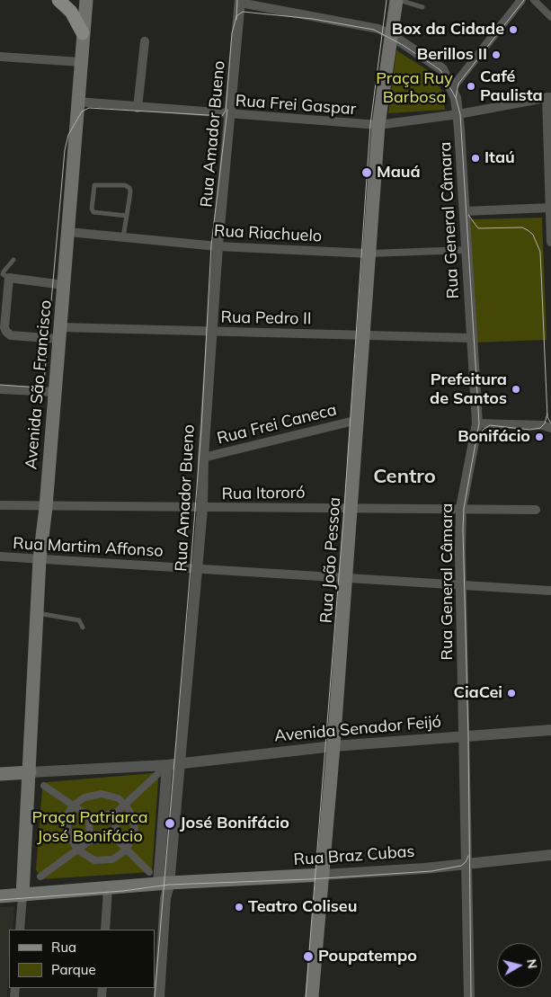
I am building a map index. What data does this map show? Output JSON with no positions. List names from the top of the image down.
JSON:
{
  "streets": {
    "main road": ["Avenida São Francisco", "Rua João Pessoa", "Rua Braz Cubas"],
    "street": [
      "Rua Frei Gaspar",
      "Rua Amador Bueno",
      "Rua General Câmara",
      "Rua Riachuelo",
      "Rua Pedro II",
      "Rua Frei Caneca",
      "Rua Itororó",
      "Rua Martim Affonso",
      "Avenida Senador Feijó"
    ]
  },
  "crossings": [
    ["Rua Frei Gaspar", "Rua Amador Bueno"],
    ["Rua Frei Gaspar", "Avenida São Francisco"],
    ["Rua Frei Gaspar", "Rua João Pessoa"],
    ["Rua Amador Bueno", "Rua Riachuelo"],
    ["Rua Amador Bueno", "Rua Pedro II"],
    ["Rua Amador Bueno", "Rua Frei Caneca"],
    ["Rua Amador Bueno", "Rua Itororó"],
    ["Rua Amador Bueno", "Rua Martim Affonso"],
    ["Rua Amador Bueno", "Avenida Senador Feijó"],
    ["Rua General Câmara", "Rua Riachuelo"],
    ["Rua General Câmara", "Rua Pedro II"],
    ["Rua General Câmara", "Rua Itororó"],
    ["Rua General Câmara", "Rua Martim Affonso"],
    ["Rua General Câmara", "Avenida Senador Feijó"],
    ["Rua General Câmara", "Rua Braz Cubas"],
    ["Rua Riachuelo", "Avenida São Francisco"],
    ["Rua Riachuelo", "Rua João Pessoa"],
    ["Rua Pedro II", "Avenida São Francisco"],
    ["Rua Pedro II", "Rua João Pessoa"],
    ["Avenida São Francisco", "Rua Itororó"],
    ["Avenida São Francisco", "Rua Martim Affonso"],
    ["Rua Frei Caneca", "Rua João Pessoa"],
    ["Rua Itororó", "Rua João Pessoa"],
    ["Rua Martim Affonso", "Rua João Pessoa"],
    ["Rua João Pessoa", "Avenida Senador Feijó"],
    ["Rua João Pessoa", "Rua Braz Cubas"]
  ],
  "districts": ["Centro"],
  "parks": ["Praça Ruy Barbosa", "Praça Patriarca José Bonifácio"],
  "places": [
    "Box da Cidade",
    "Berillos II",
    "Café Paulista",
    "Itaú",
    "Mauá",
    "Prefeitura de Santos",
    "Bonifácio",
    "CiaCei",
    "José Bonifácio",
    "Teatro Coliseu",
    "Poupatempo"
  ],
  "legend": ["Rua", "Parque"],
  "north": "right"
}
